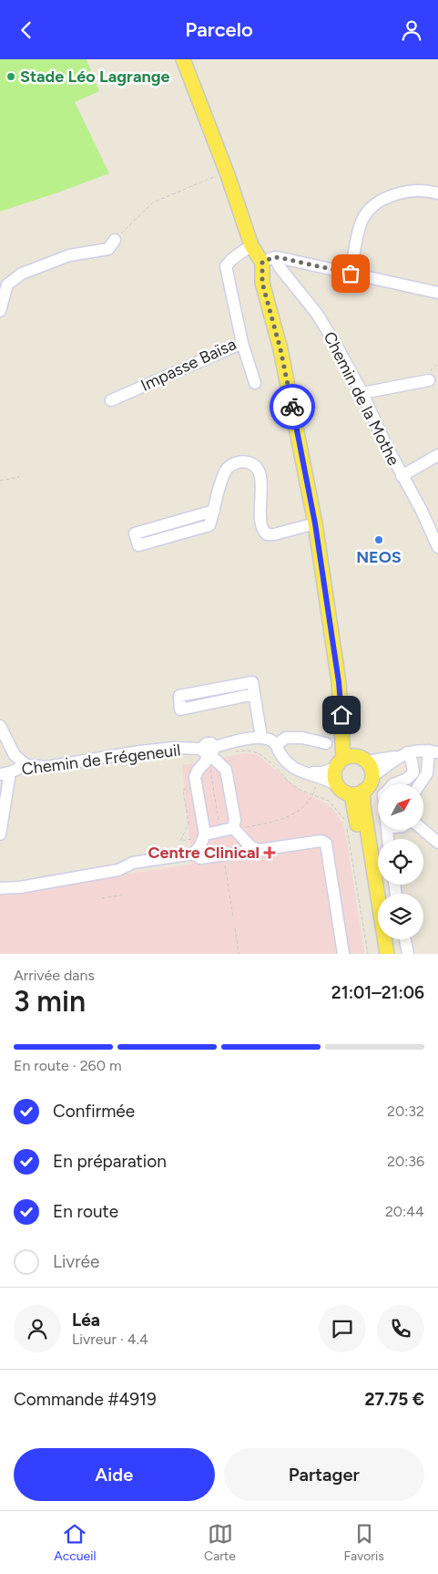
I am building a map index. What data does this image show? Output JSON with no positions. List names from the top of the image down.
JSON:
{
  "streets": {
    "street": ["Impasse Baïsa", "Chemin de la Mothe", "Chemin de Frégeneuil"]
  },
  "places": {
    "other": ["Stade Léo Lagrange", "NEOS"],
    "health": ["Centre Clinical"]
  },
  "north": "top right",
  "page": {
    "header": "Parcelo",
    "heading": ["3 min", "Arrivée dans", "21:01–21:06"],
    "panel": [
      "Léa",
      "Livreur · 4.4",
      "Commande #4919",
      "27.75 €"
    ],
    "bar": "En route · 260 m",
    "list": [
      ["Confirmée", "20:32"],
      ["En préparation", "20:36"],
      ["En route", "20:44"],
      "Livrée"
    ],
    "buttons": ["Aide", "Partager"],
    "tabs": ["Accueil", "Carte", "Favoris"]
  }
}
